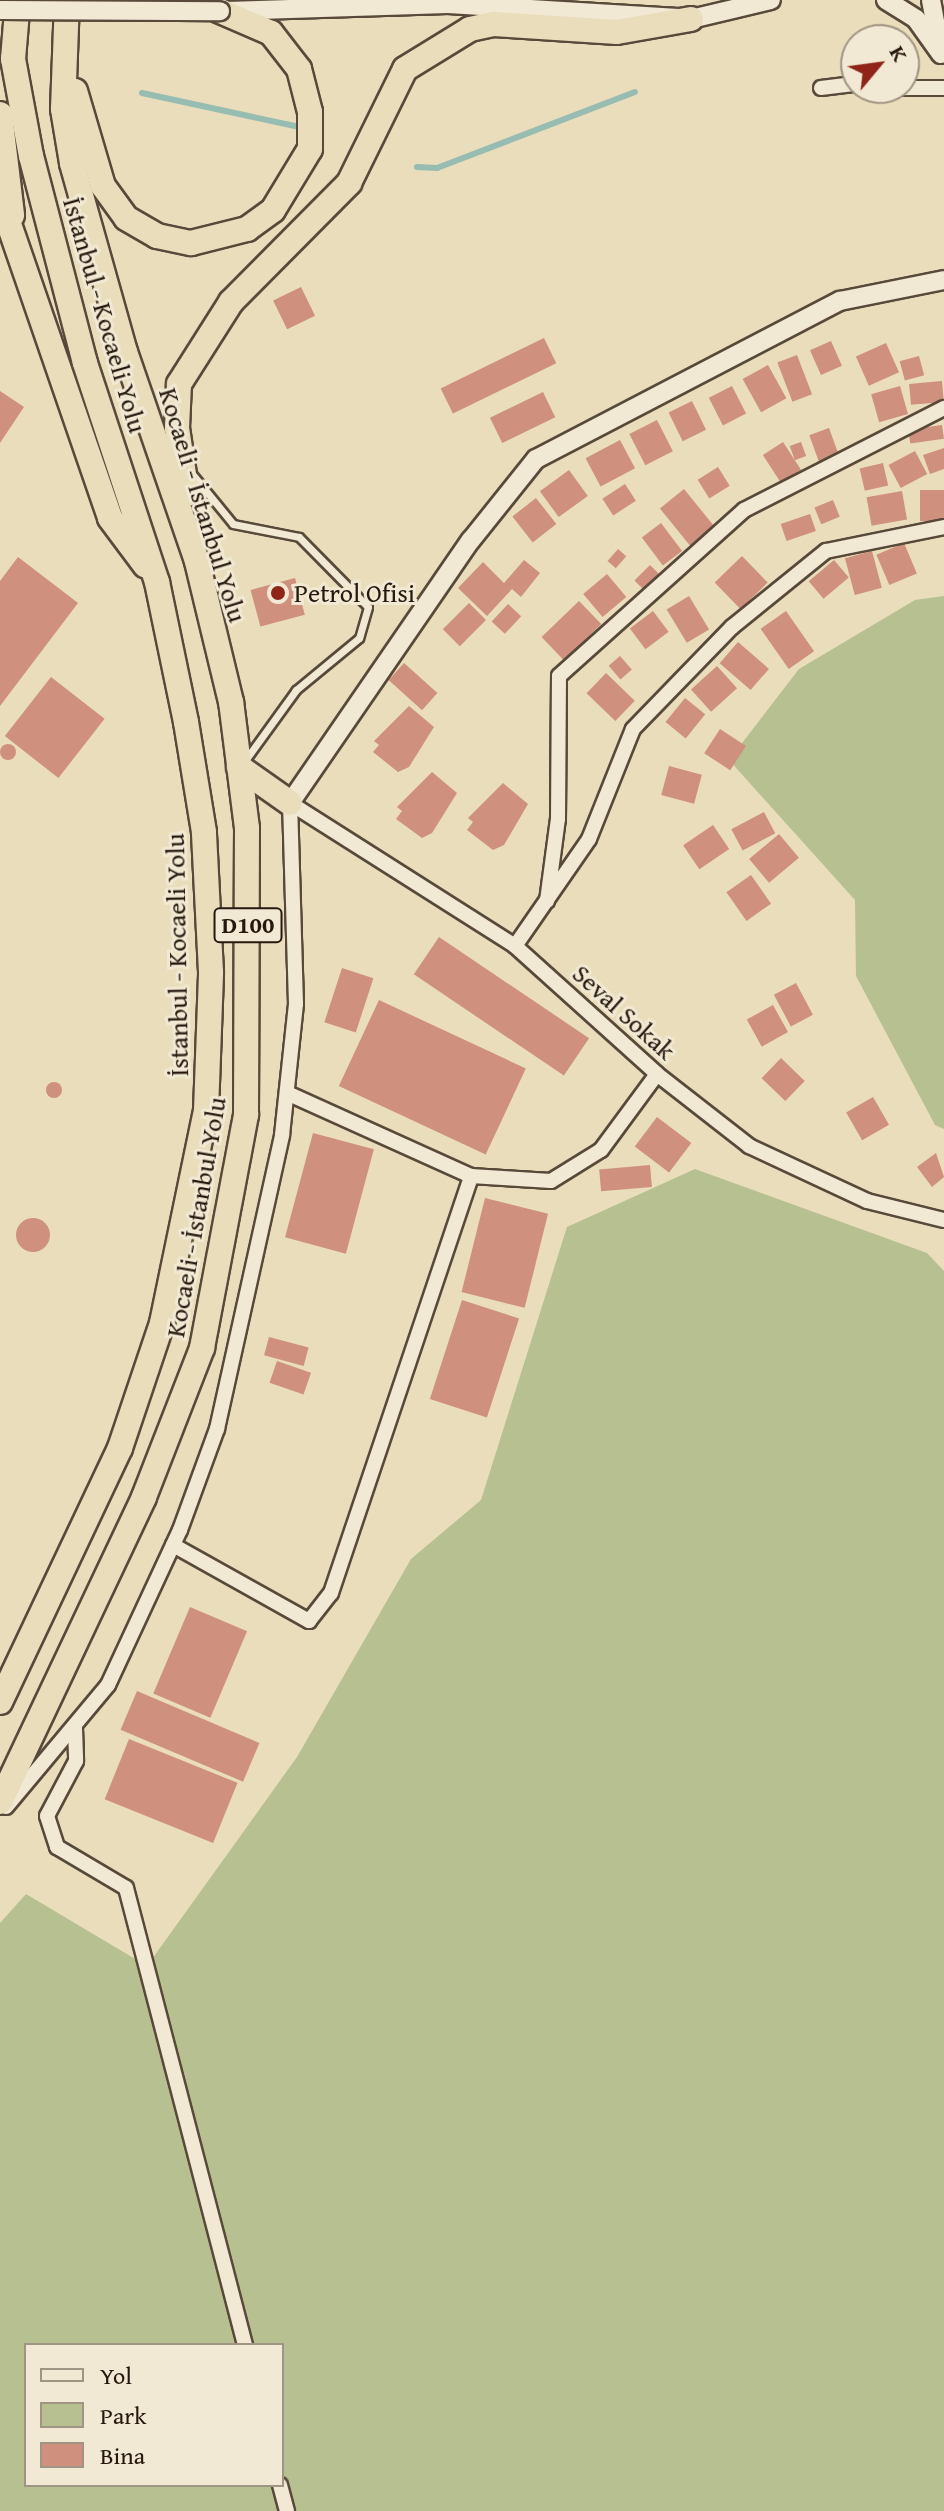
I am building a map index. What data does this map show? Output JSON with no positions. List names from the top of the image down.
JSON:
{
  "streets": {
    "highway": ["İstanbul - Kocaeli Yolu", "Kocaeli - İstanbul Yolu", "D100"],
    "street": ["Seval Sokak"]
  },
  "places": ["Petrol Ofisi"],
  "legend": ["Yol", "Park", "Bina"],
  "north": "top right"
}
